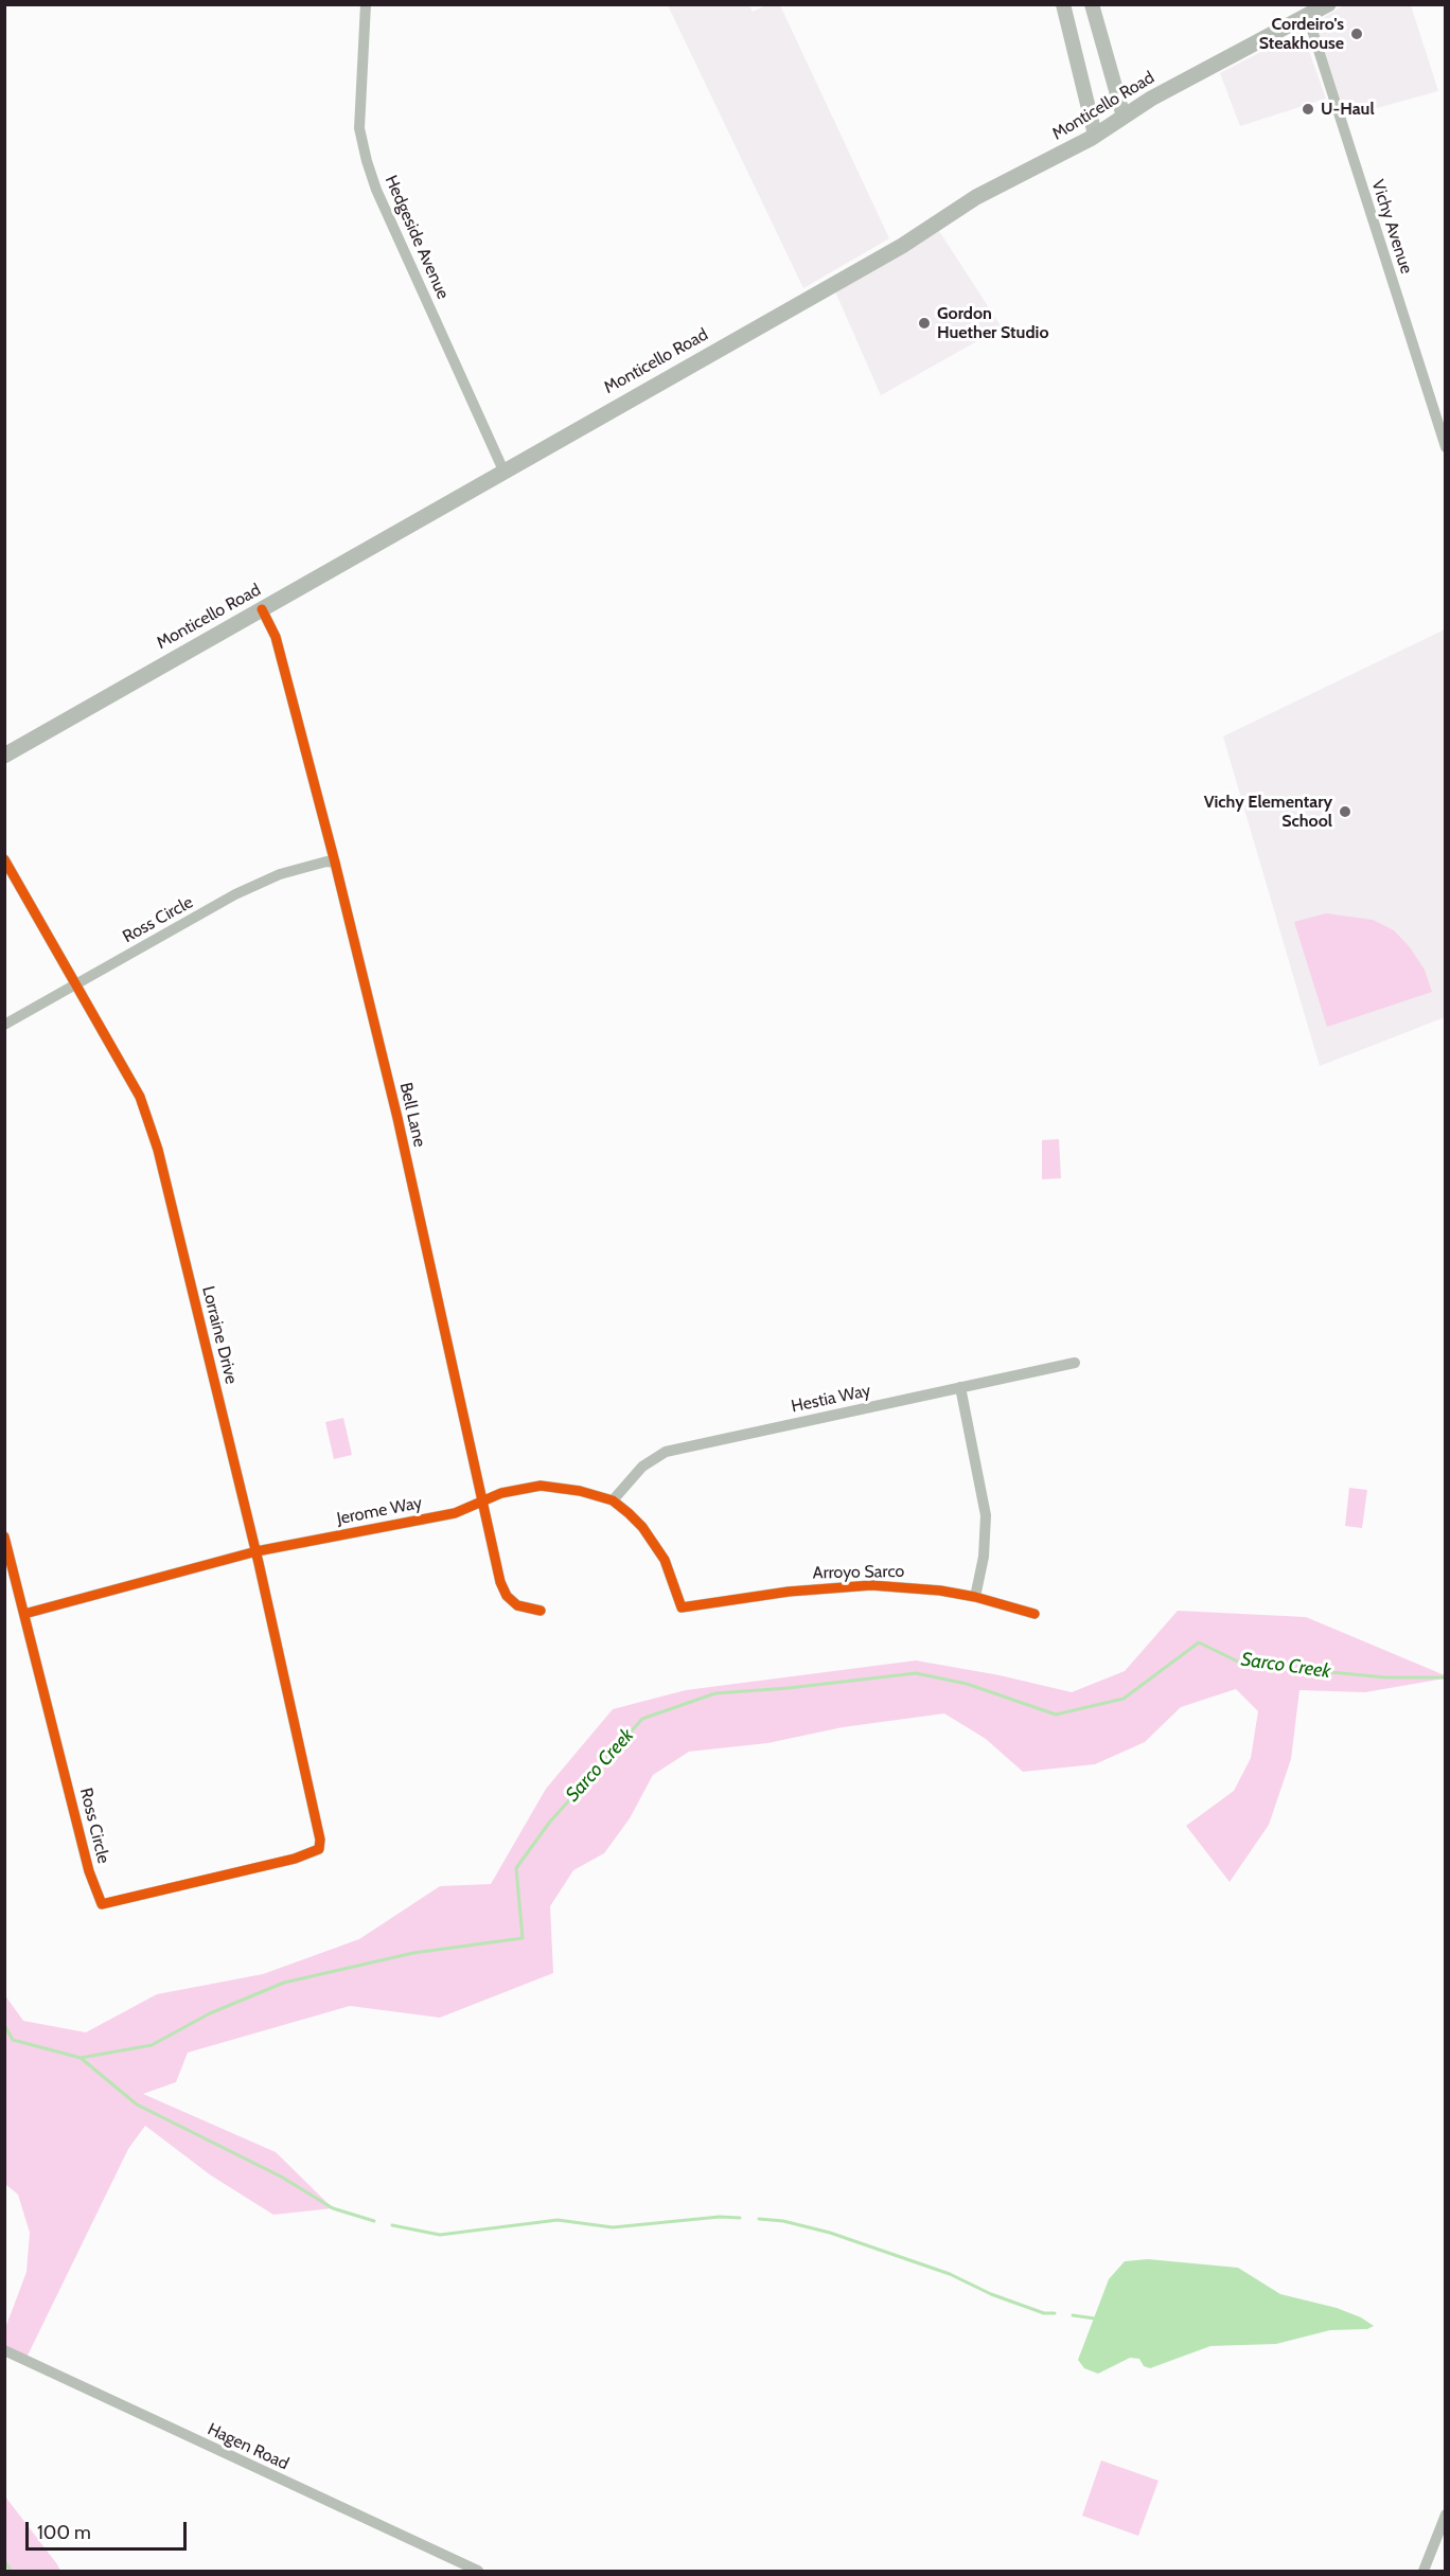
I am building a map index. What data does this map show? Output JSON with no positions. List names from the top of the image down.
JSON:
{
  "streets": {
    "main road": ["Monticello Road"],
    "street": [
      "Vichy Avenue",
      "Hedgeside Avenue",
      "Ross Circle",
      "Bell Lane",
      "Lorraine Drive",
      "Hestia Way",
      "Jerome Way",
      "Arroyo Sarco",
      "Hagen Road"
    ]
  },
  "crossings": [
    ["Monticello Road", "Vichy Avenue"],
    ["Monticello Road", "Hedgeside Avenue"],
    ["Monticello Road", "Bell Lane"],
    ["Ross Circle", "Bell Lane"],
    ["Ross Circle", "Lorraine Drive"],
    ["Ross Circle", "Jerome Way"],
    ["Bell Lane", "Jerome Way"],
    ["Lorraine Drive", "Jerome Way"],
    ["Hestia Way", "Jerome Way"],
    ["Jerome Way", "Arroyo Sarco"]
  ],
  "water": ["Sarco Creek"],
  "places": [
    "Cordeiro's Steakhouse",
    "U-Haul",
    "Gordon Huether Studio",
    "Vichy Elementary School"
  ],
  "scale_bar": "100 m"
}
